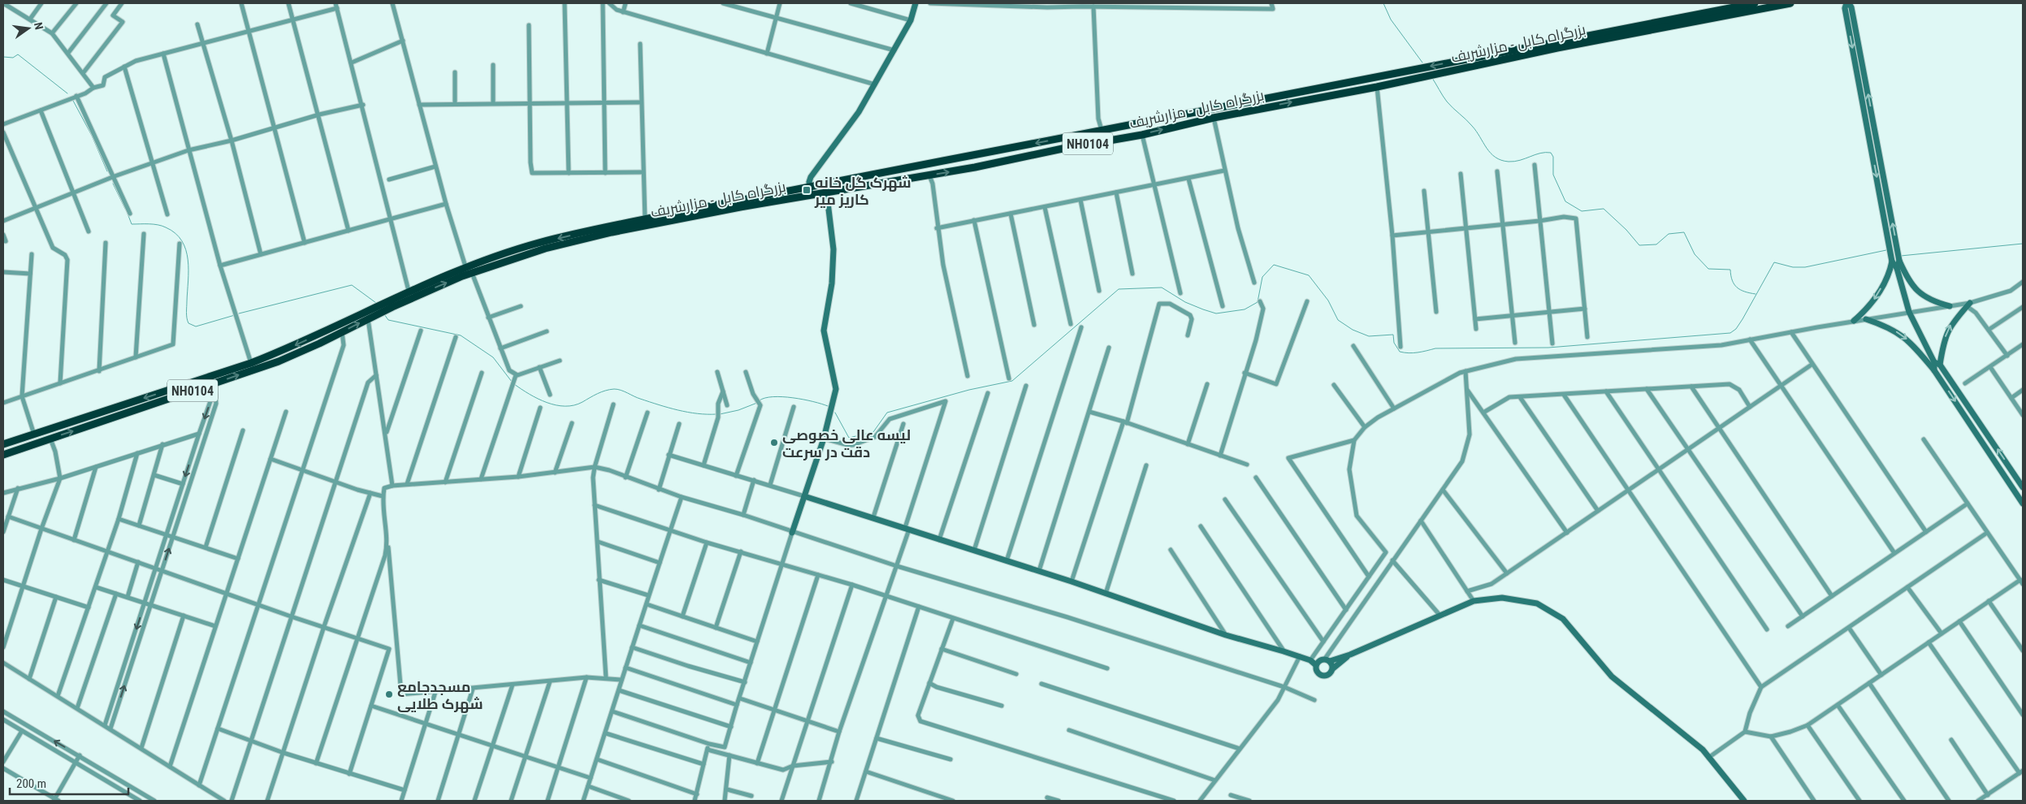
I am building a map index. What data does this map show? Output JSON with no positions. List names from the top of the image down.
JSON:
{
  "streets": {
    "highway": ["بزرگراه کابل - مزارشریف", "NH0104"]
  },
  "crossings": [
    ["بزرگراه کابل - مزارشریف", "NH0104"]
  ],
  "places": {
    "transit": ["شهرک گل خانه کاریز میر"],
    "other": ["لیسه عالی خصوصی دقت در سرعت", "مسجدجامع شهرک طلایی"]
  },
  "scale_bar": "200 m",
  "north": "right"
}
